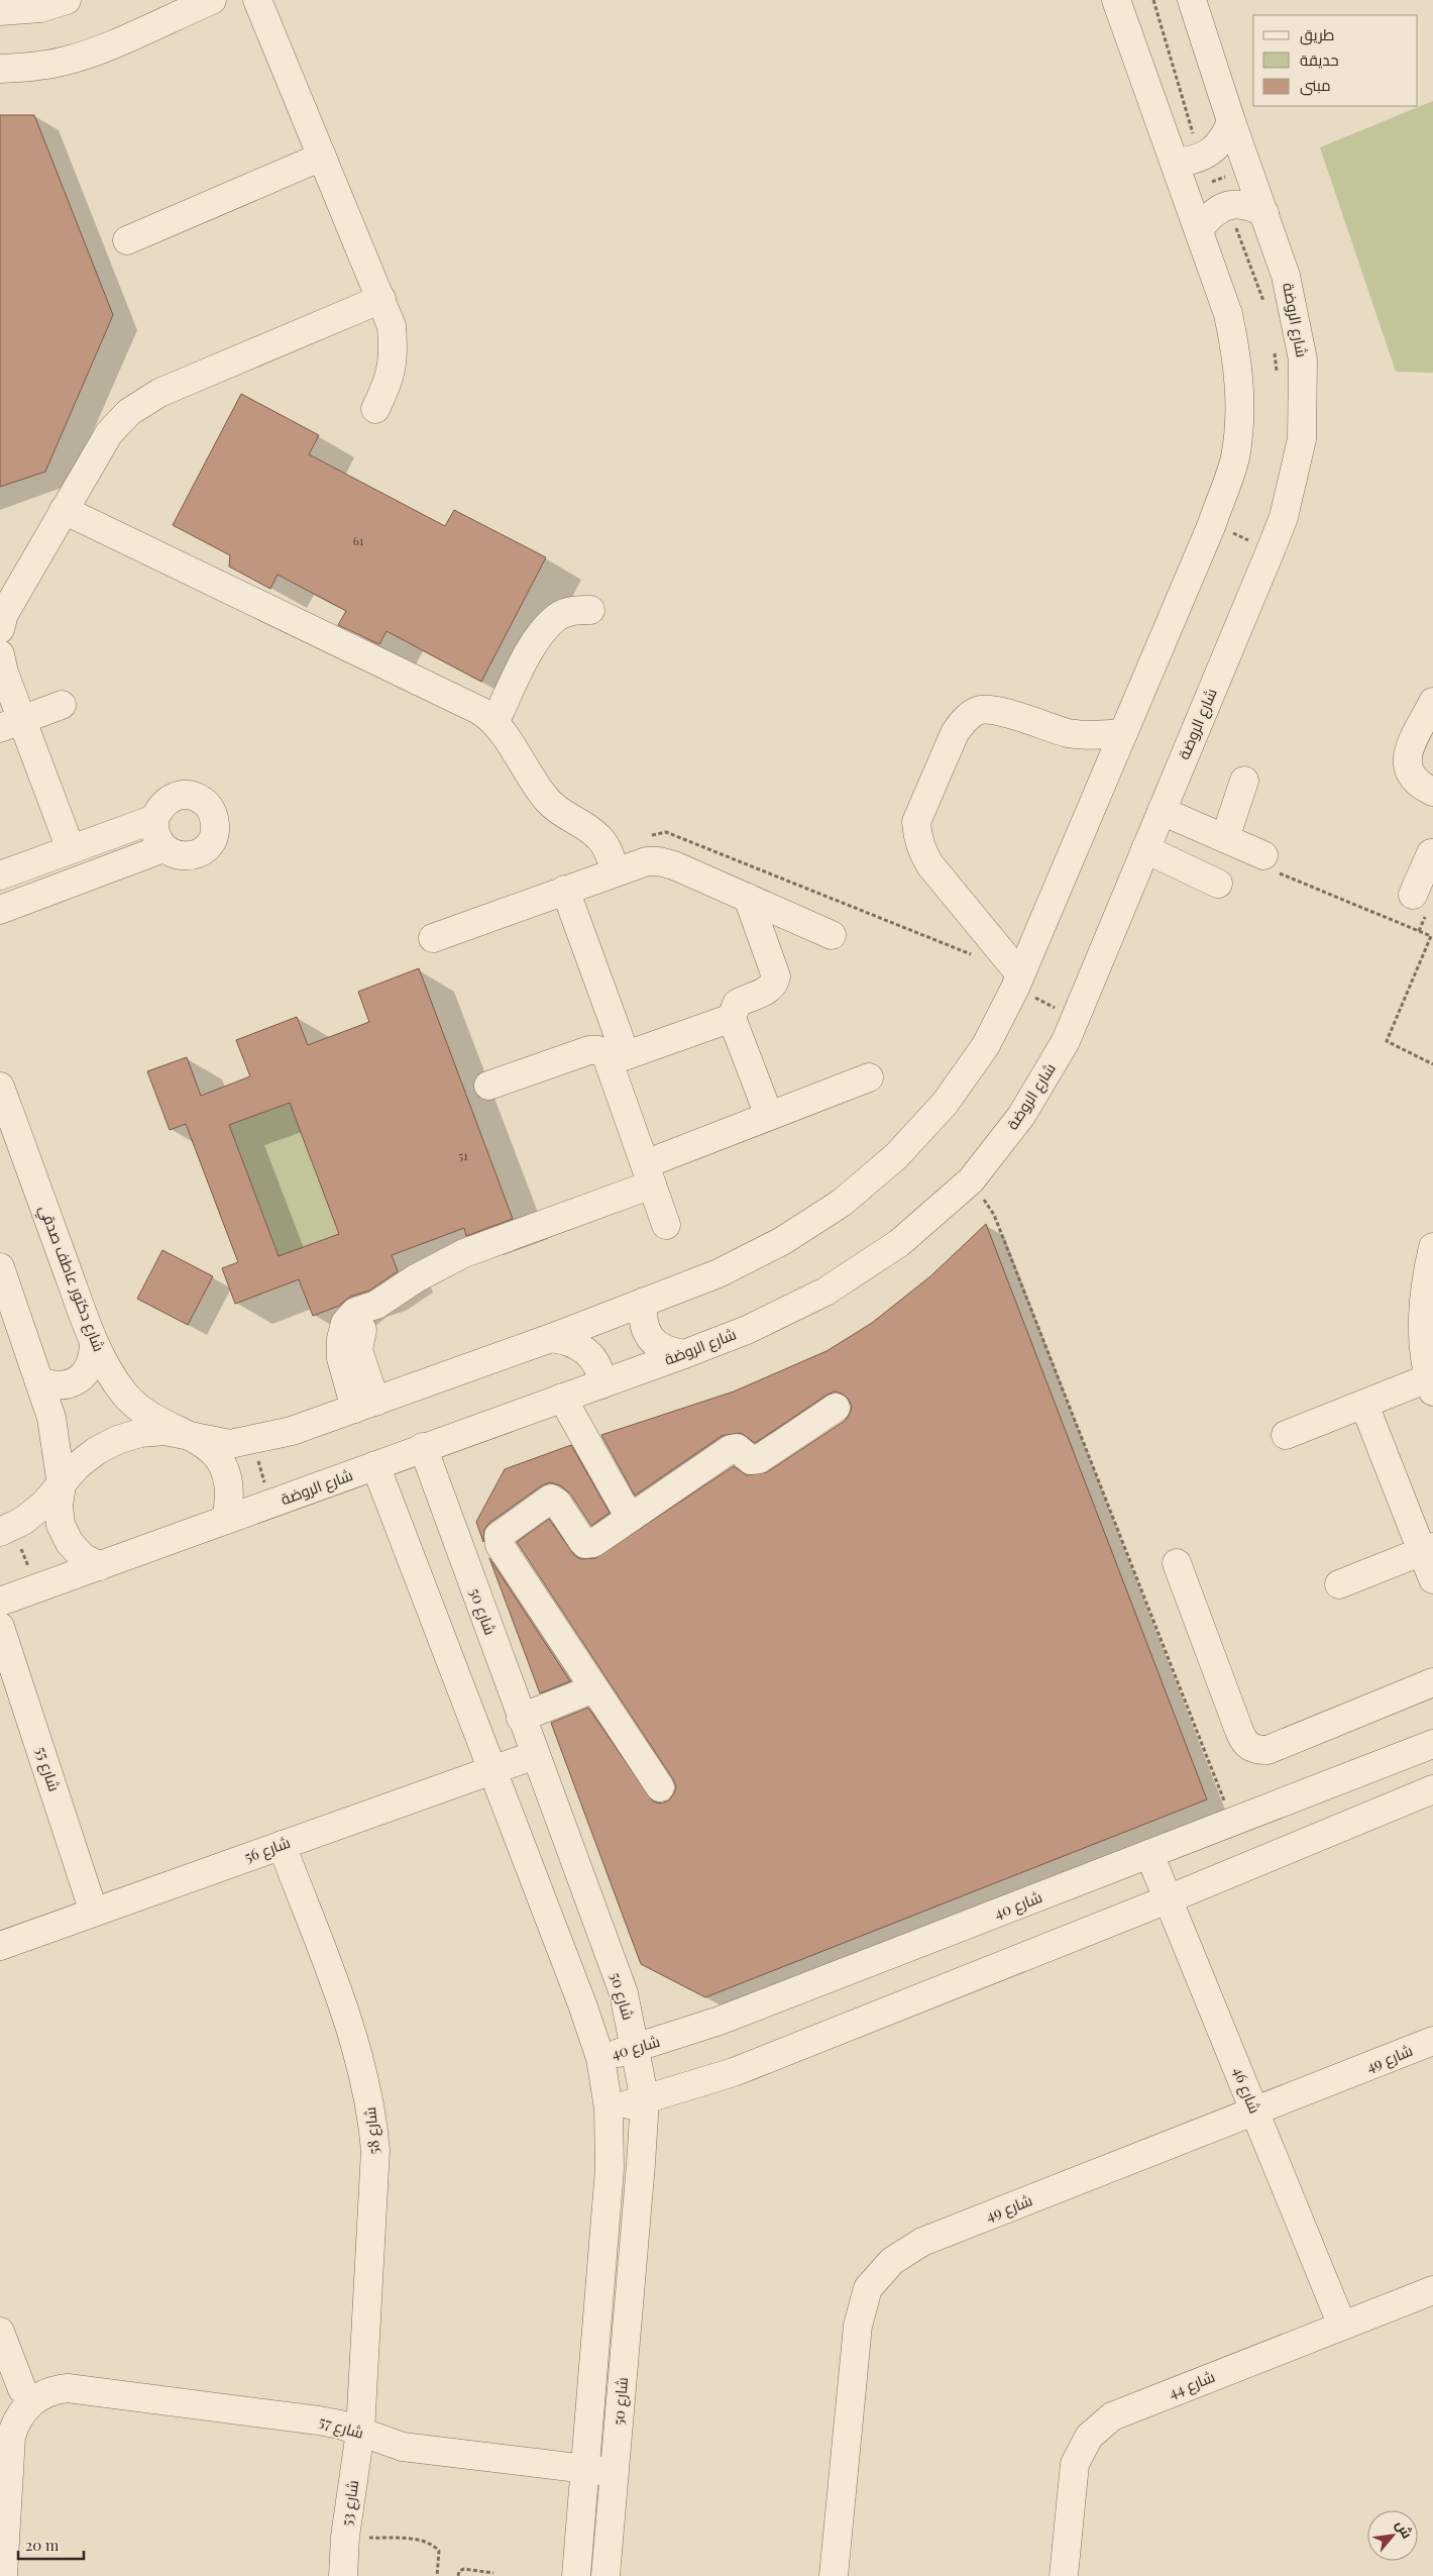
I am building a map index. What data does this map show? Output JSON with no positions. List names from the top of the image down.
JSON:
{
  "streets": {
    "street": [
      "شارع الروضة",
      "شارع دكتور عاطف صدقي",
      "شارع 50",
      "شارع 55",
      "شارع 56",
      "شارع 40",
      "شارع 49",
      "شارع 46",
      "شارع 58",
      "شارع 44",
      "شارع 57",
      "شارع 53"
    ]
  },
  "crossings": [
    ["شارع الروضة", "شارع دكتور عاطف صدقي"],
    ["شارع الروضة", "شارع 50"],
    ["شارع 50", "شارع 56"],
    ["شارع 50", "شارع 40"],
    ["شارع 50", "شارع 57"],
    ["شارع 55", "شارع 56"],
    ["شارع 56", "شارع 58"],
    ["شارع 40", "شارع 46"],
    ["شارع 49", "شارع 46"],
    ["شارع 46", "شارع 44"],
    ["شارع 58", "شارع 57"],
    ["شارع 58", "شارع 53"],
    ["شارع 57", "شارع 53"]
  ],
  "house_numbers": ["61", "51"],
  "legend": ["طريق", "حديقة", "مبنى"],
  "scale_bar": "20 m",
  "north": "top right"
}
